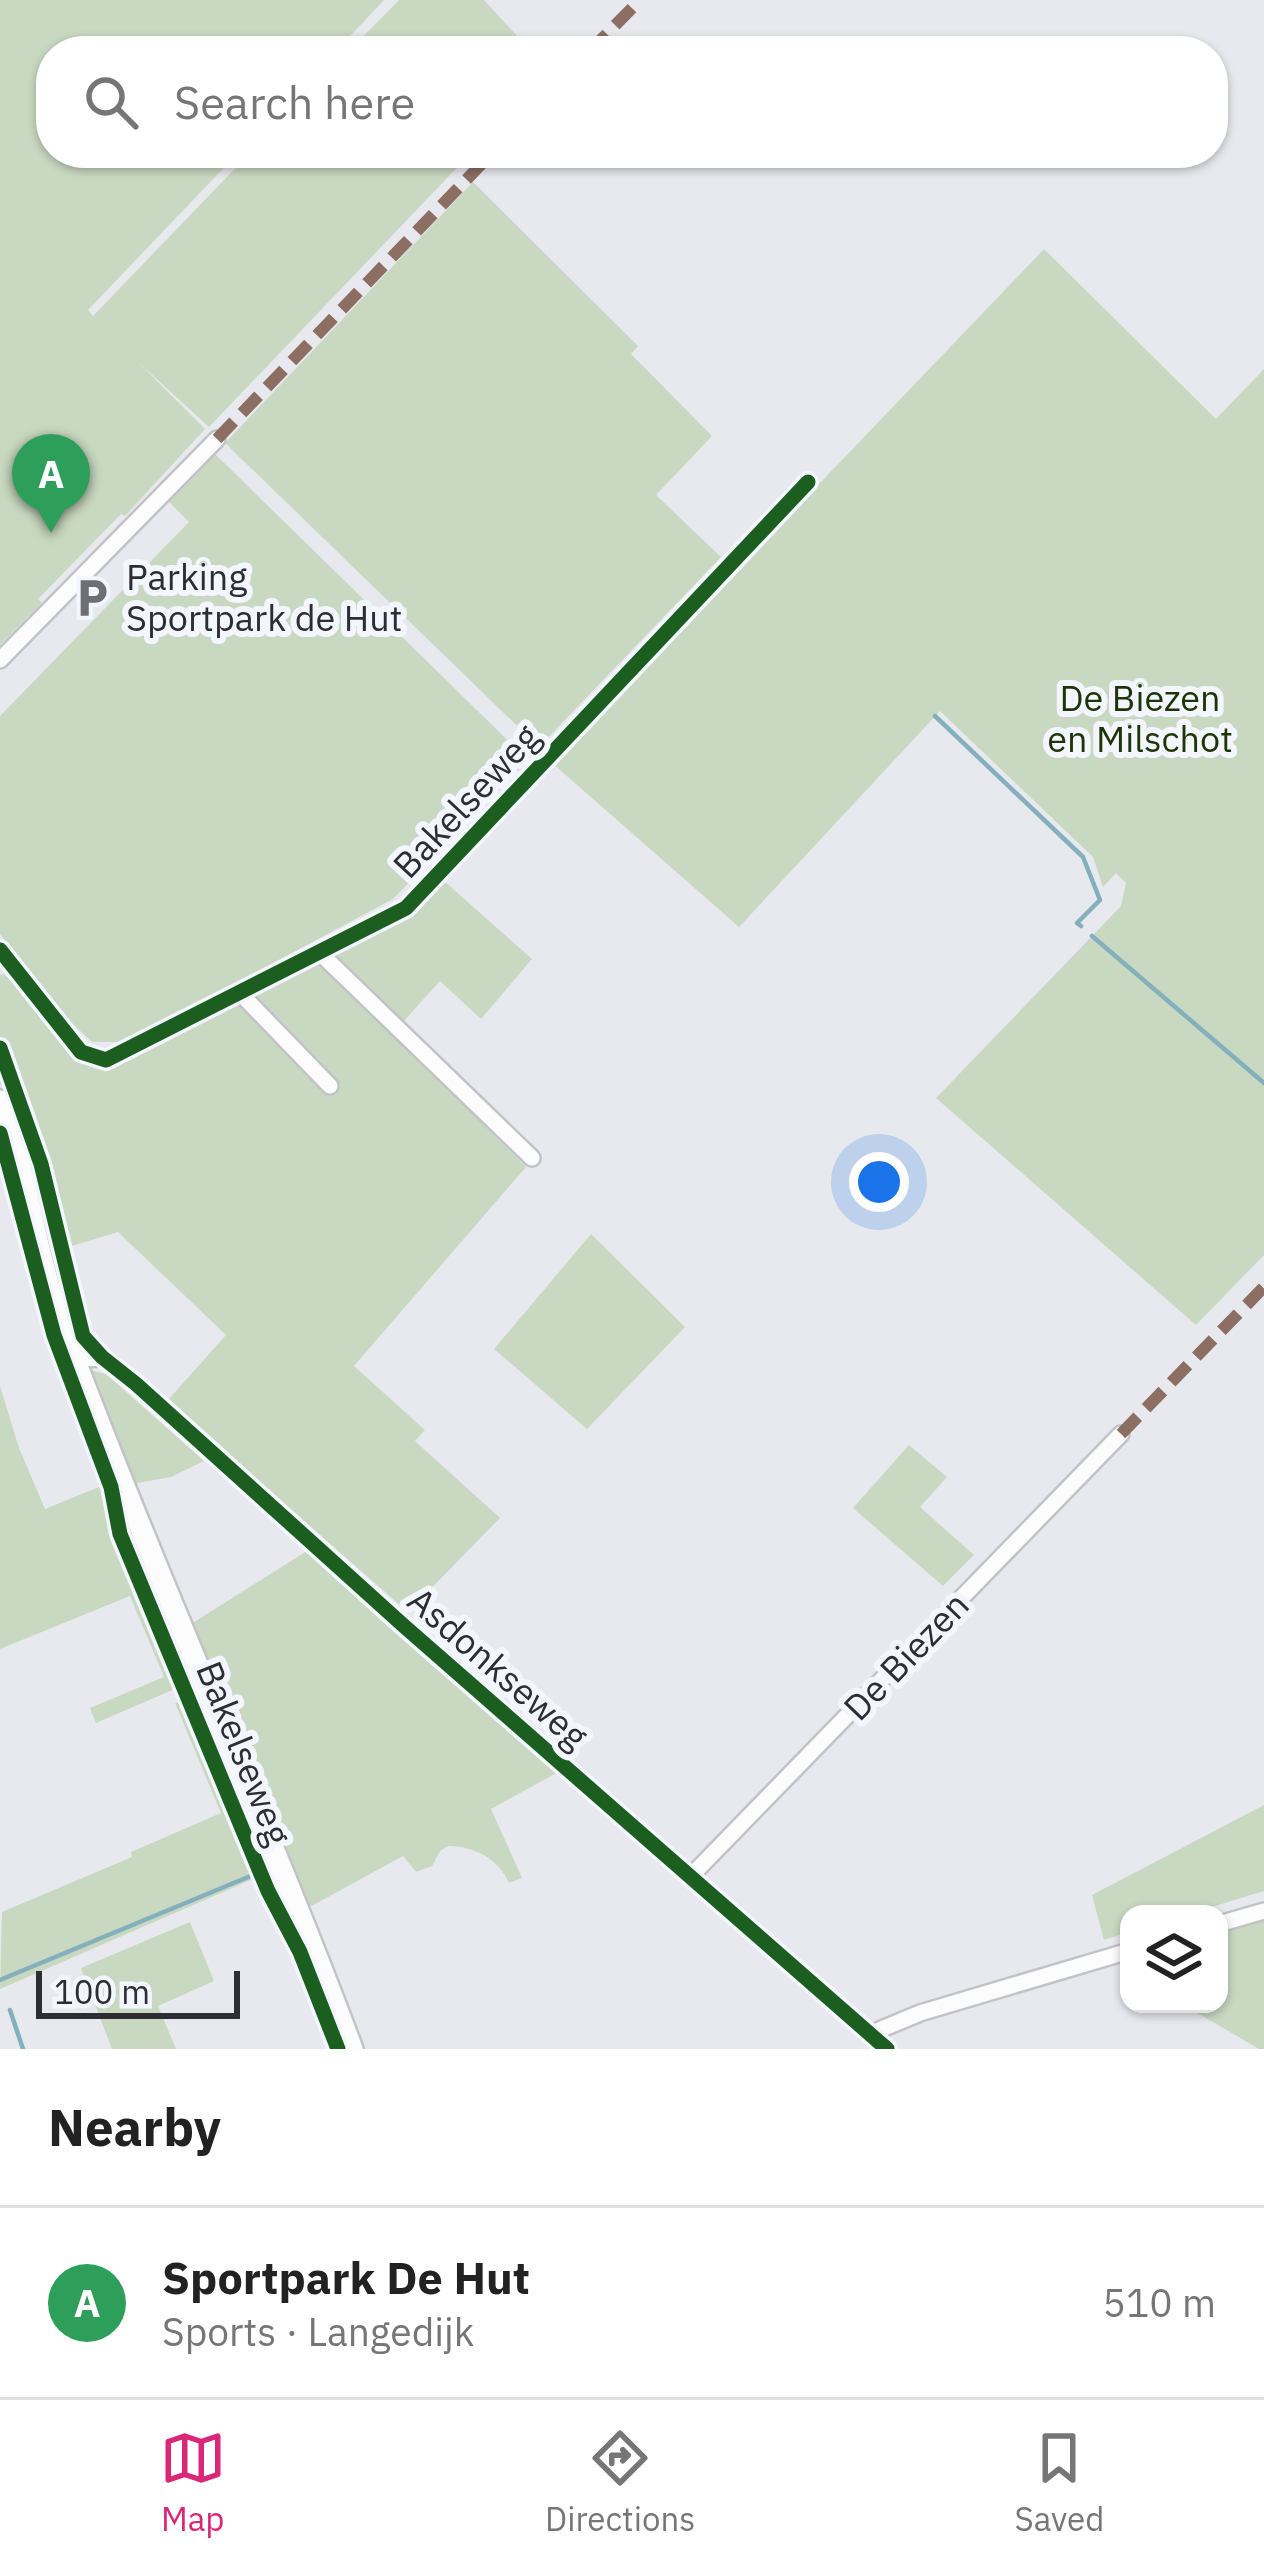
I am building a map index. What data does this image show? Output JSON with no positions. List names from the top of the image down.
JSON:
{
  "streets": {
    "street": ["Bakelseweg", "De Biezen", "Asdonkseweg"]
  },
  "crossings": [
    ["Bakelseweg", "Asdonkseweg"],
    ["De Biezen", "Asdonkseweg"]
  ],
  "parks": ["De Biezen en Milschot"],
  "places": {
    "parking": ["Parking Sportpark de Hut"]
  },
  "scale_bar": "100 m",
  "page": {
    "search": "Search here",
    "pins": "A",
    "scale": "100 m",
    "heading": "Nearby",
    "list": [
      {
        "mark": "A",
        "name": "Sportpark De Hut",
        "note": "Sports · Langedijk",
        "value": "510 m"
      }
    ],
    "nav": ["Map", "Directions", "Saved"]
  }
}
